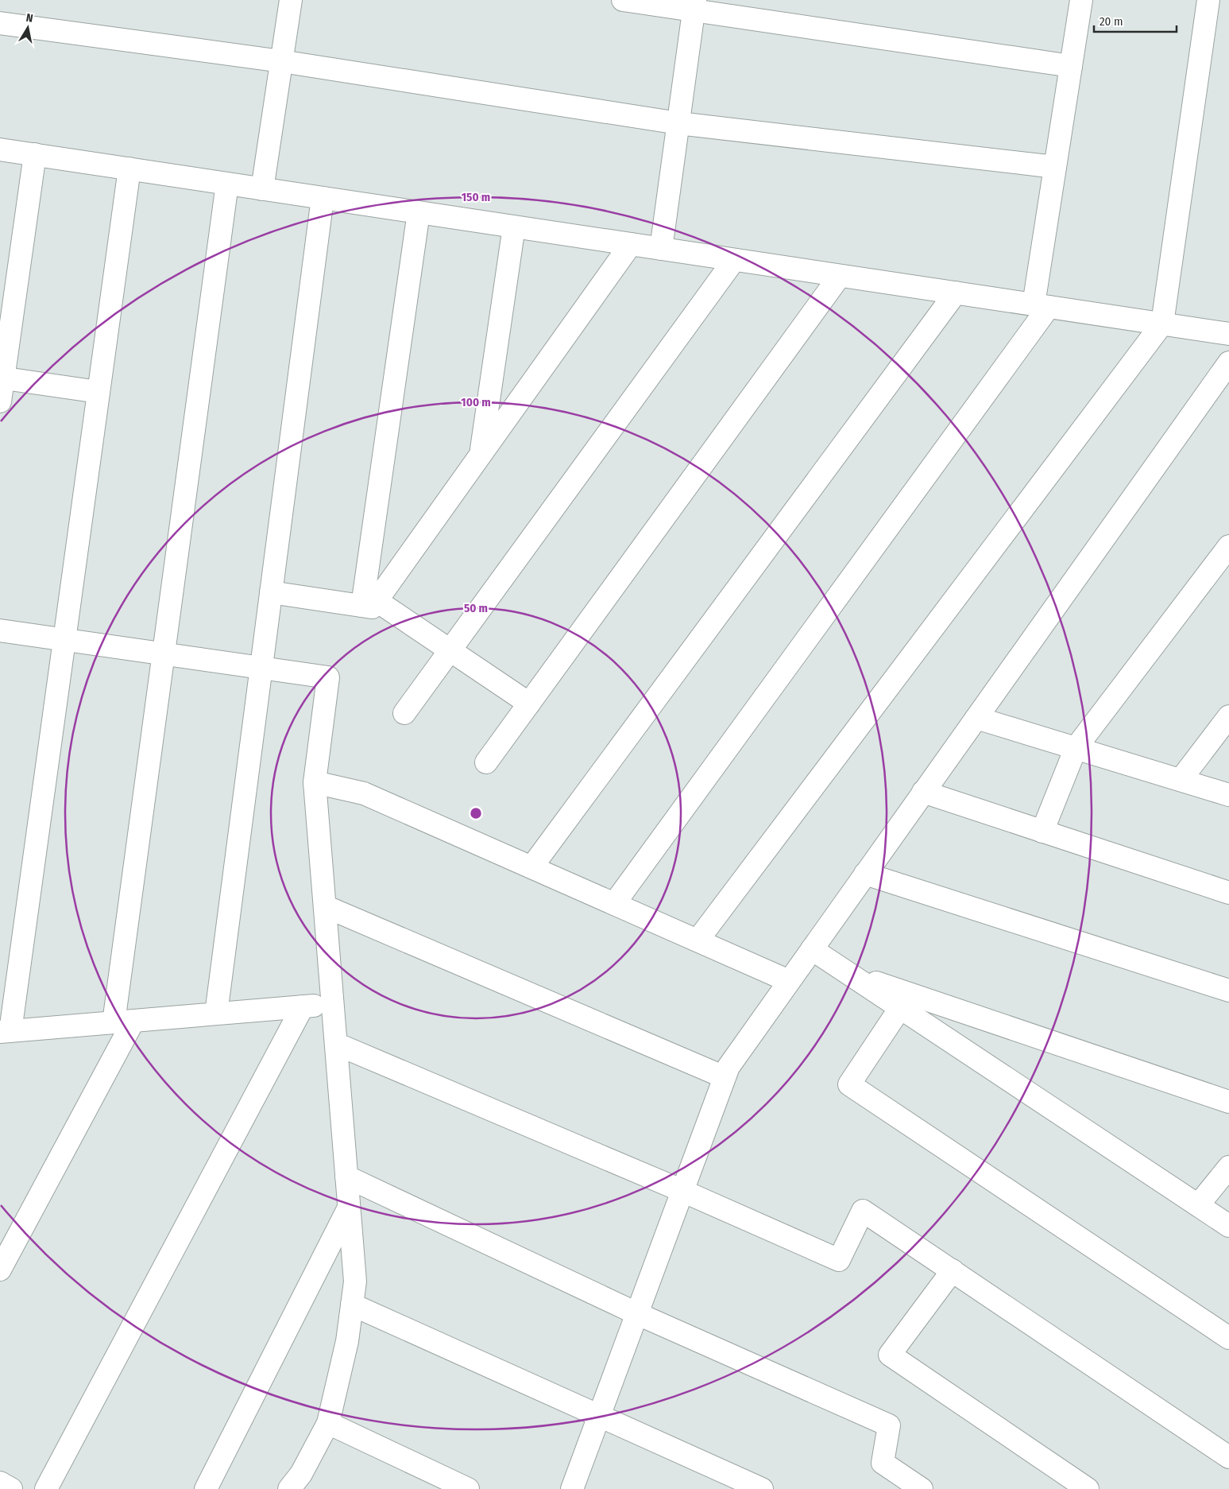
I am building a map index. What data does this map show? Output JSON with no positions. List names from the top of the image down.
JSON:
{
  "scale_bar": "20 m",
  "north": "top",
  "rings": ["150 m", "100 m", "50 m"]
}
